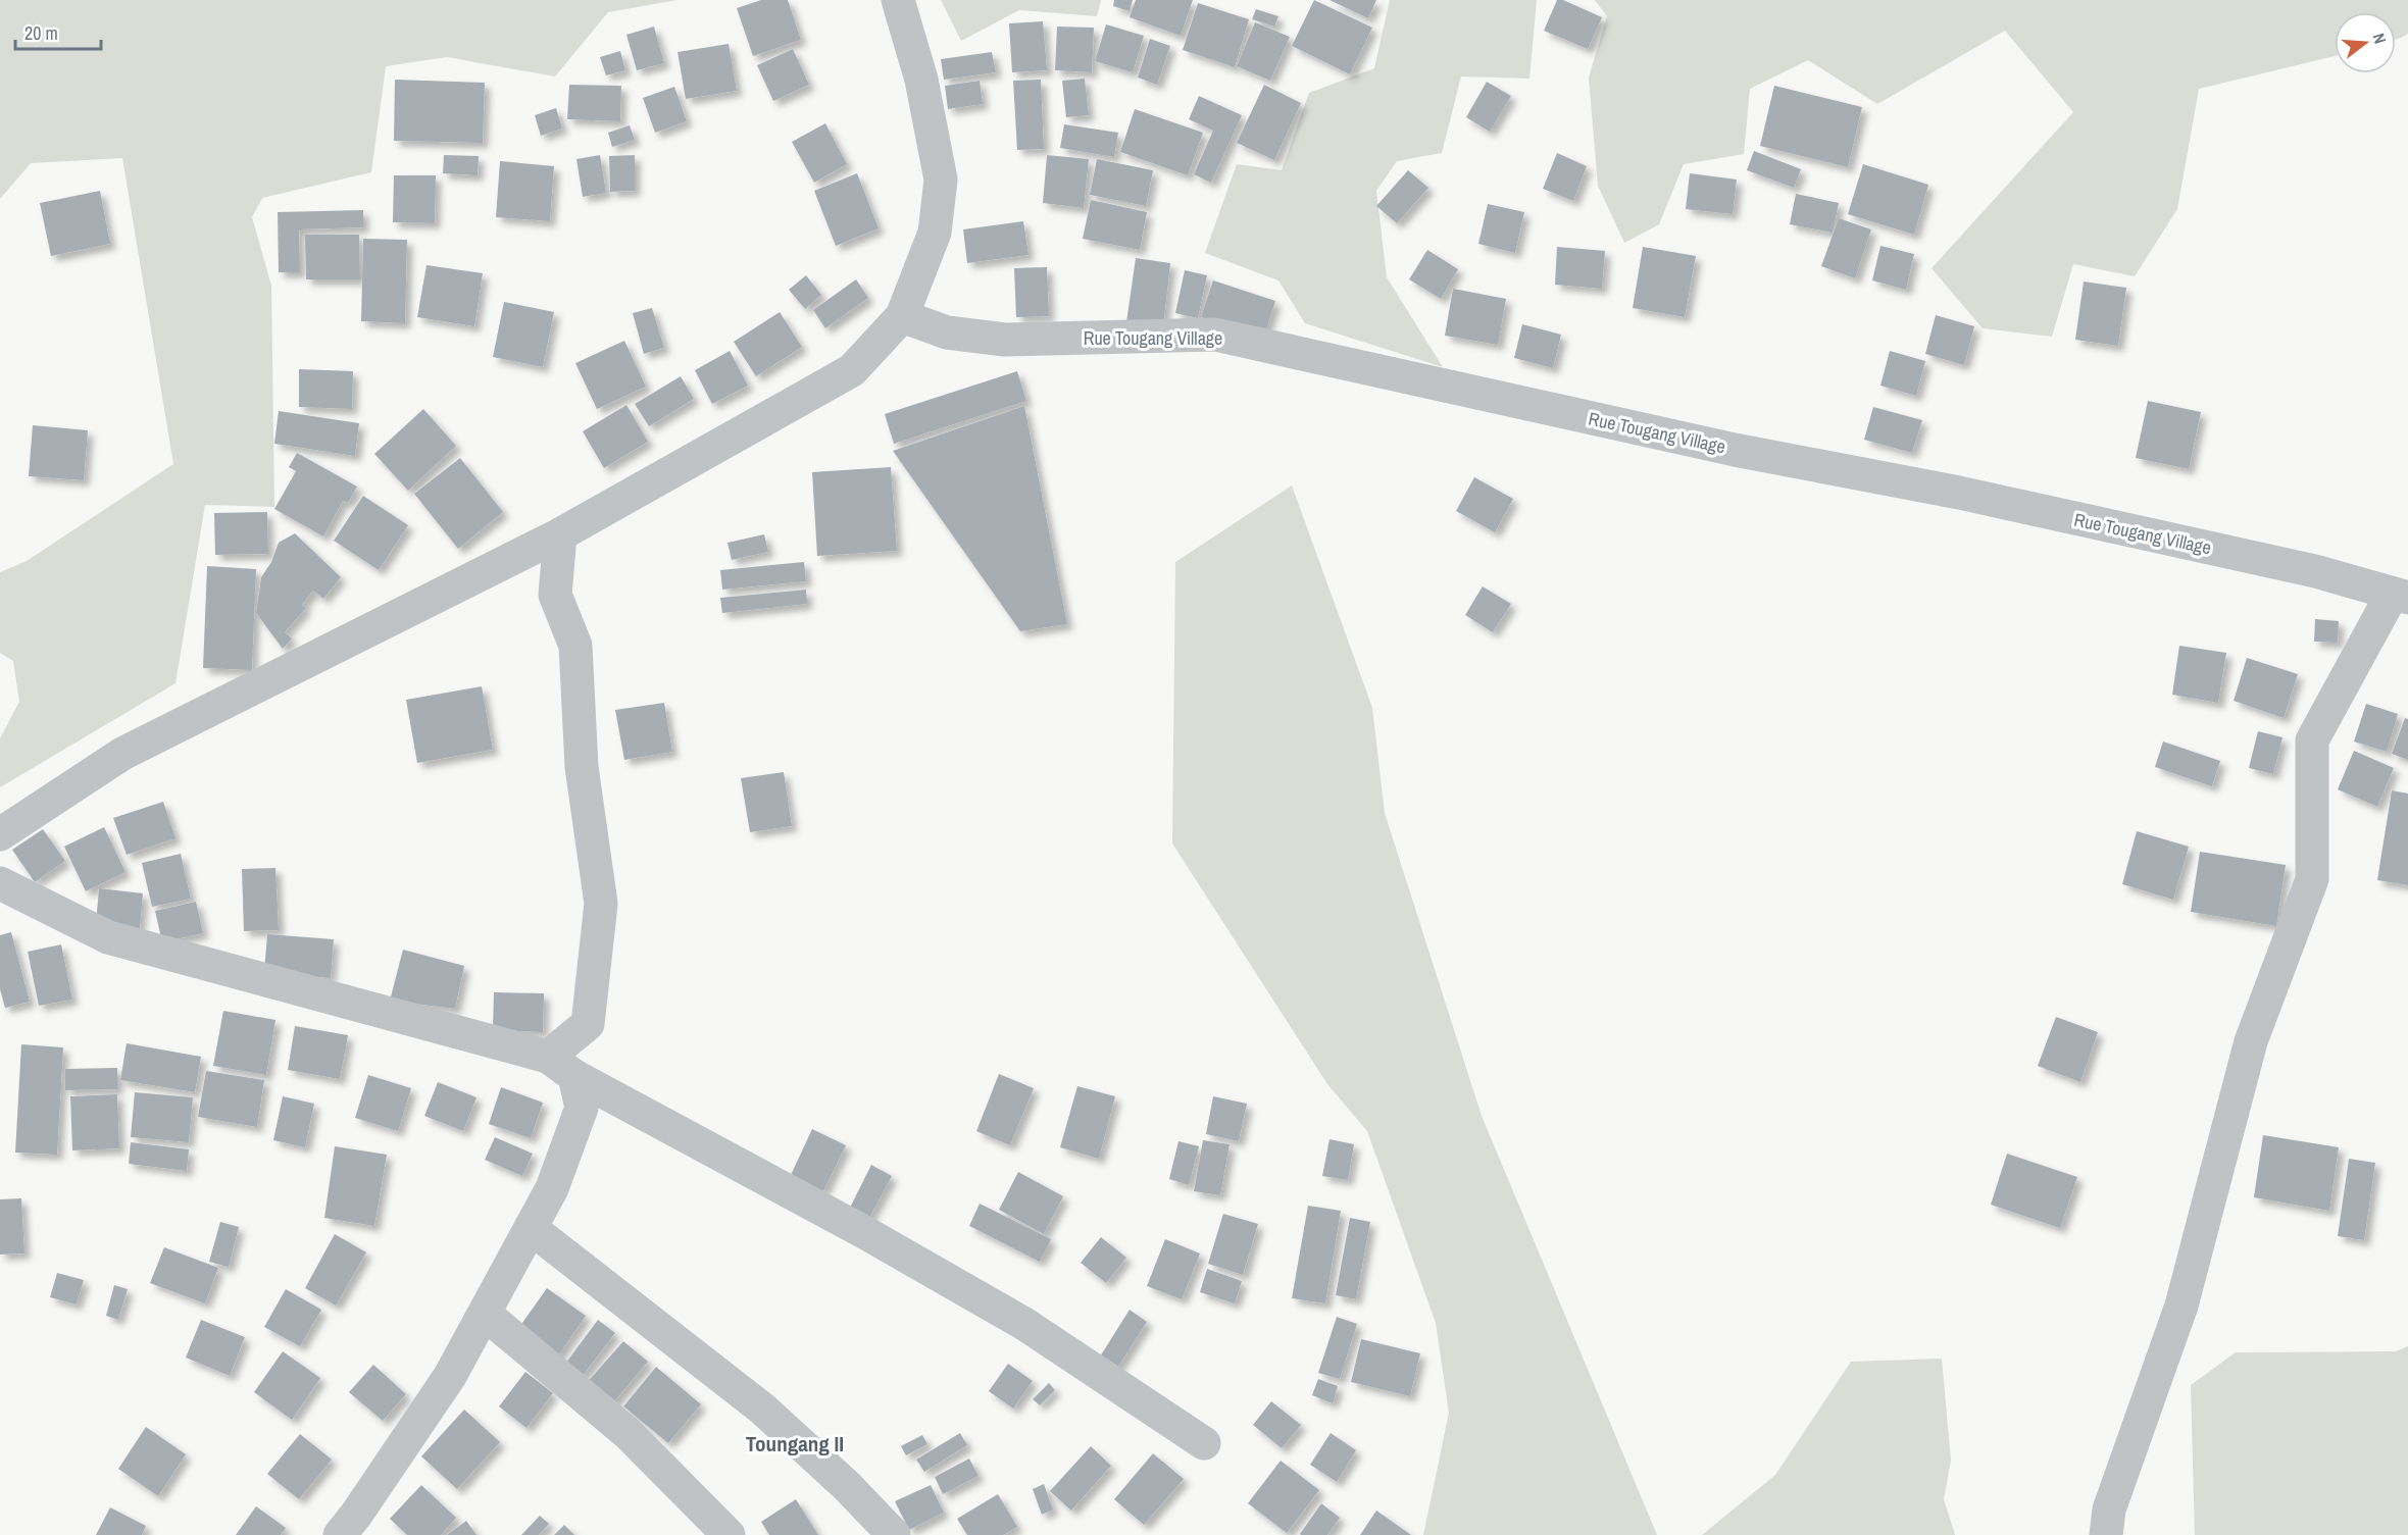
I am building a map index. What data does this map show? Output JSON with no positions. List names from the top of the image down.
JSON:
{
  "streets": {
    "street": ["Rue Tougang Village"]
  },
  "districts": ["Toungang II"],
  "scale_bar": "20 m",
  "north": "right"
}
